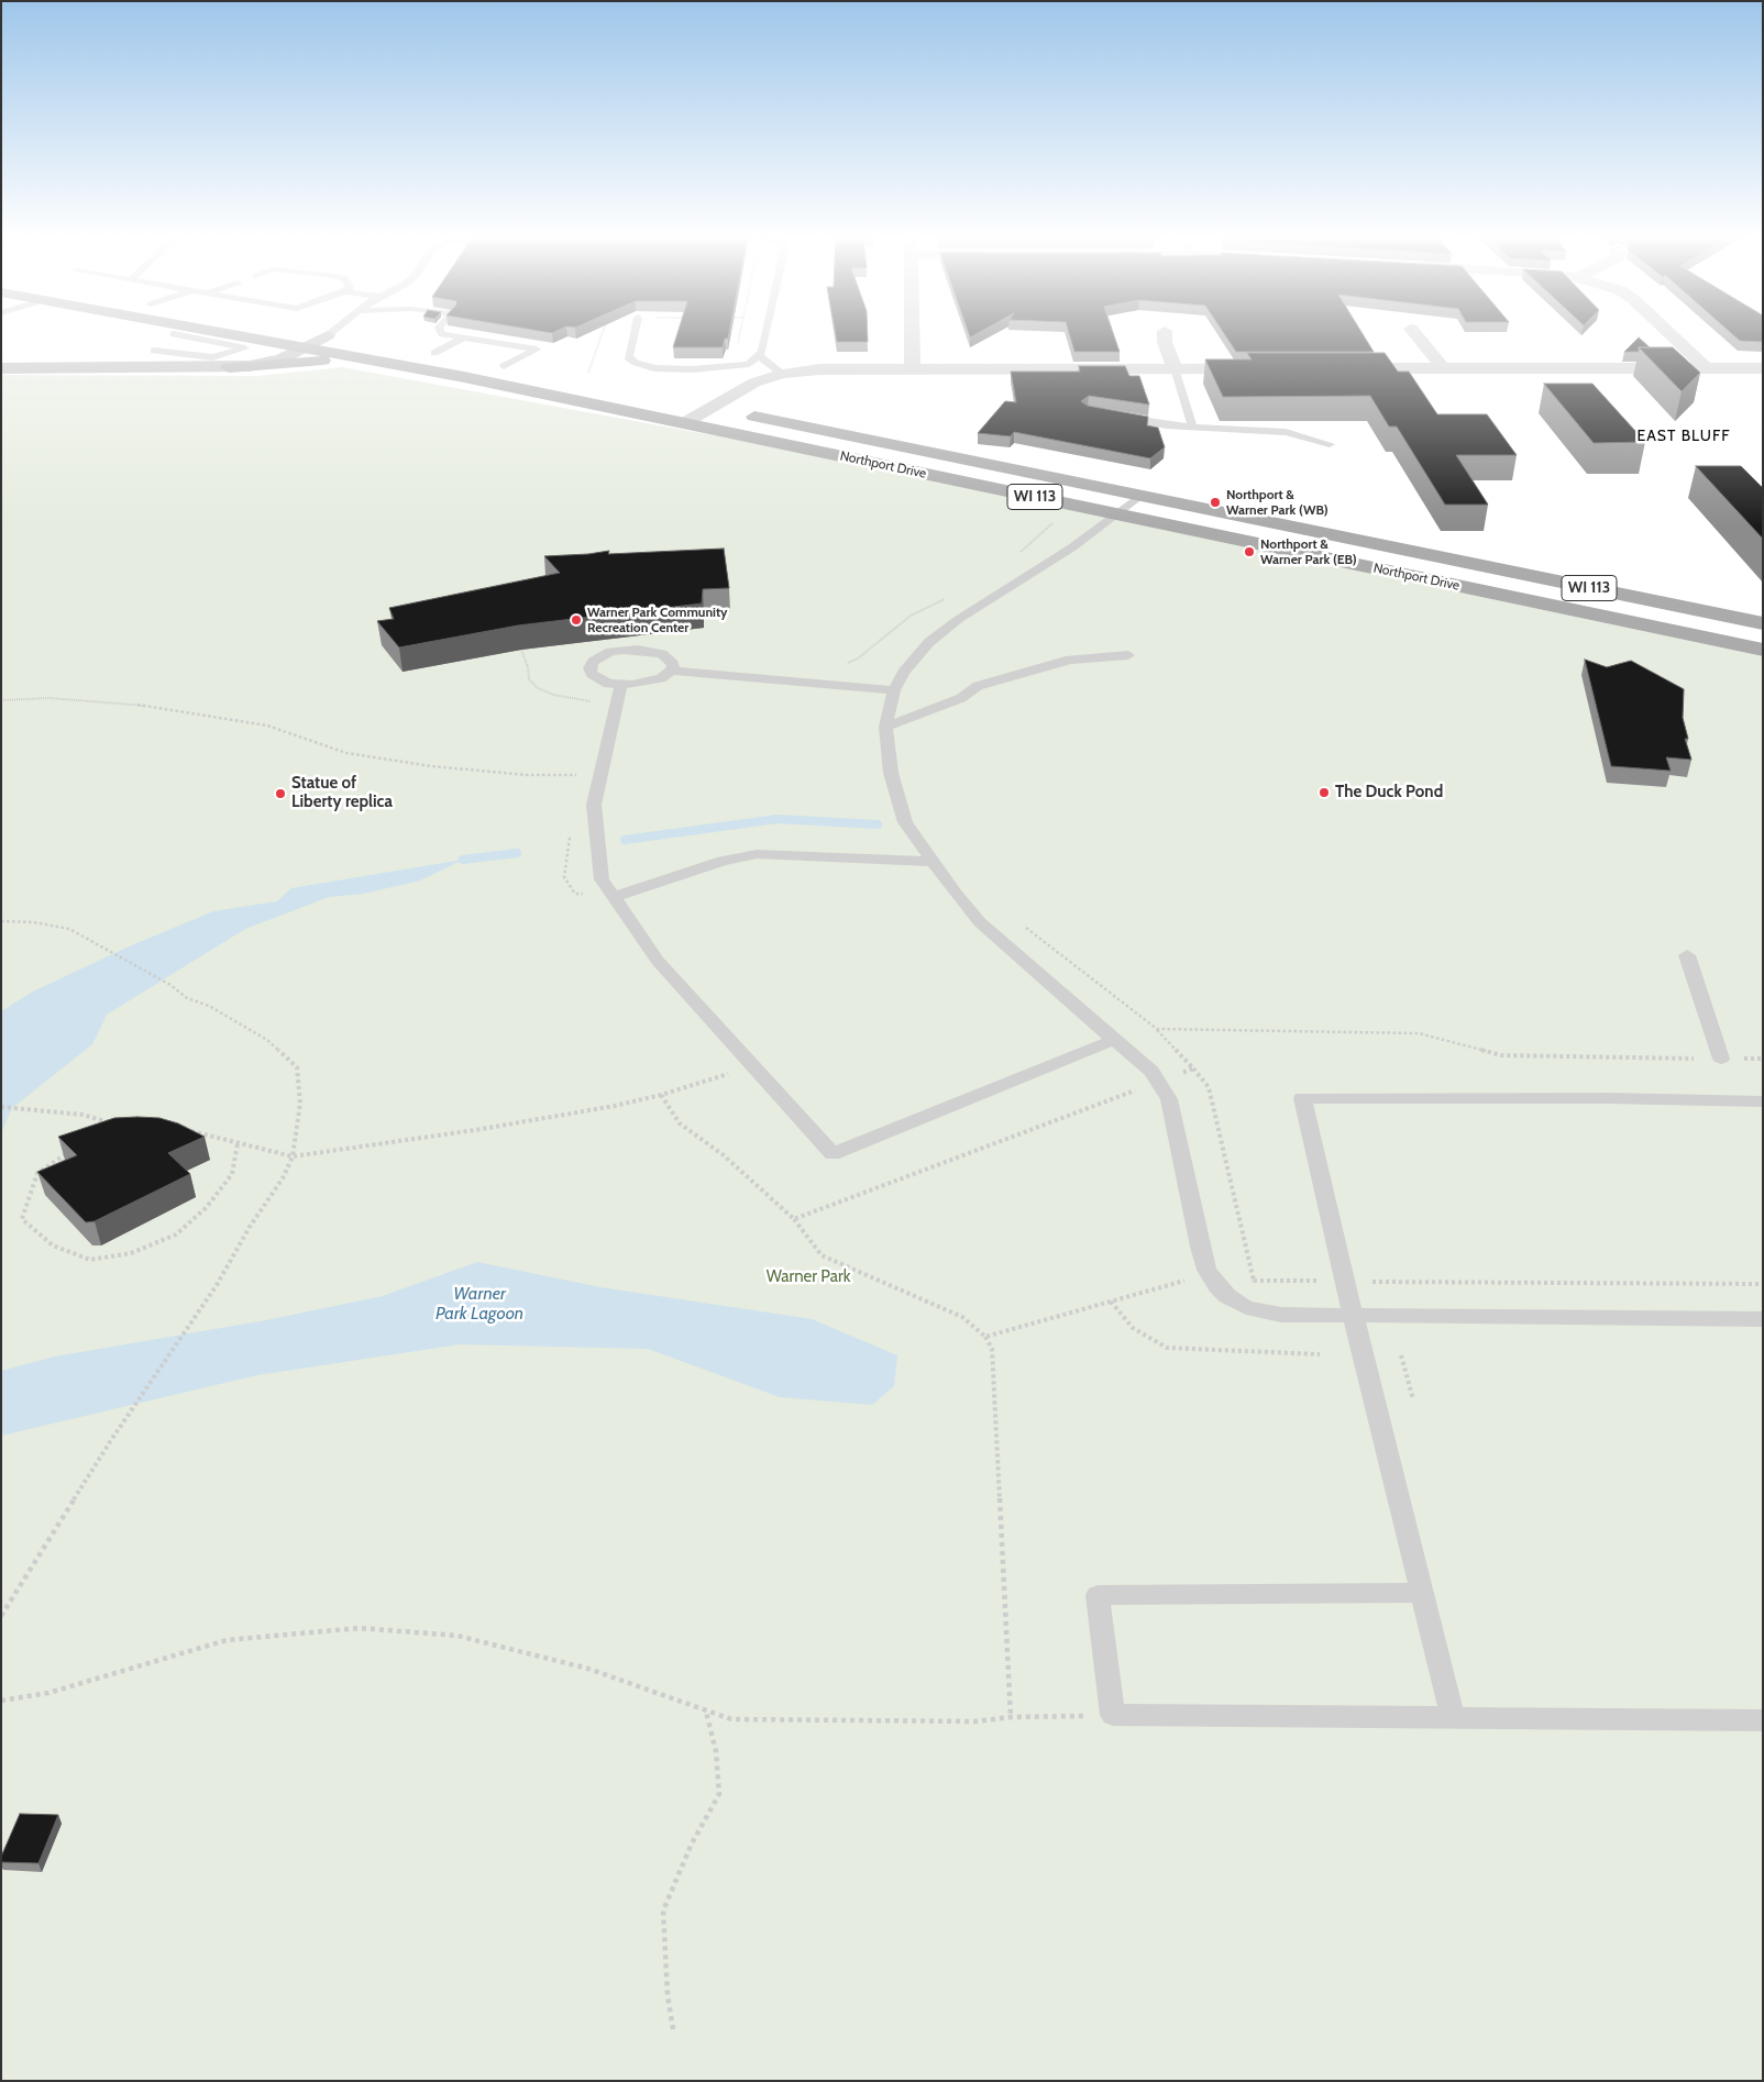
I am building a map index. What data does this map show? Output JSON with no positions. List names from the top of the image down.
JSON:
{
  "streets": {
    "main road": ["Northport Drive", "WI 113"]
  },
  "districts": ["EAST BLUFF"],
  "water": ["Warner Park Lagoon"],
  "parks": ["Warner Park"],
  "places": [
    "Northport & Warner Park (WB)",
    "Northport & Warner Park (EB)",
    "Warner Park Community Recreation Center",
    "The Duck Pond",
    "Statue of Liberty replica"
  ]
}
